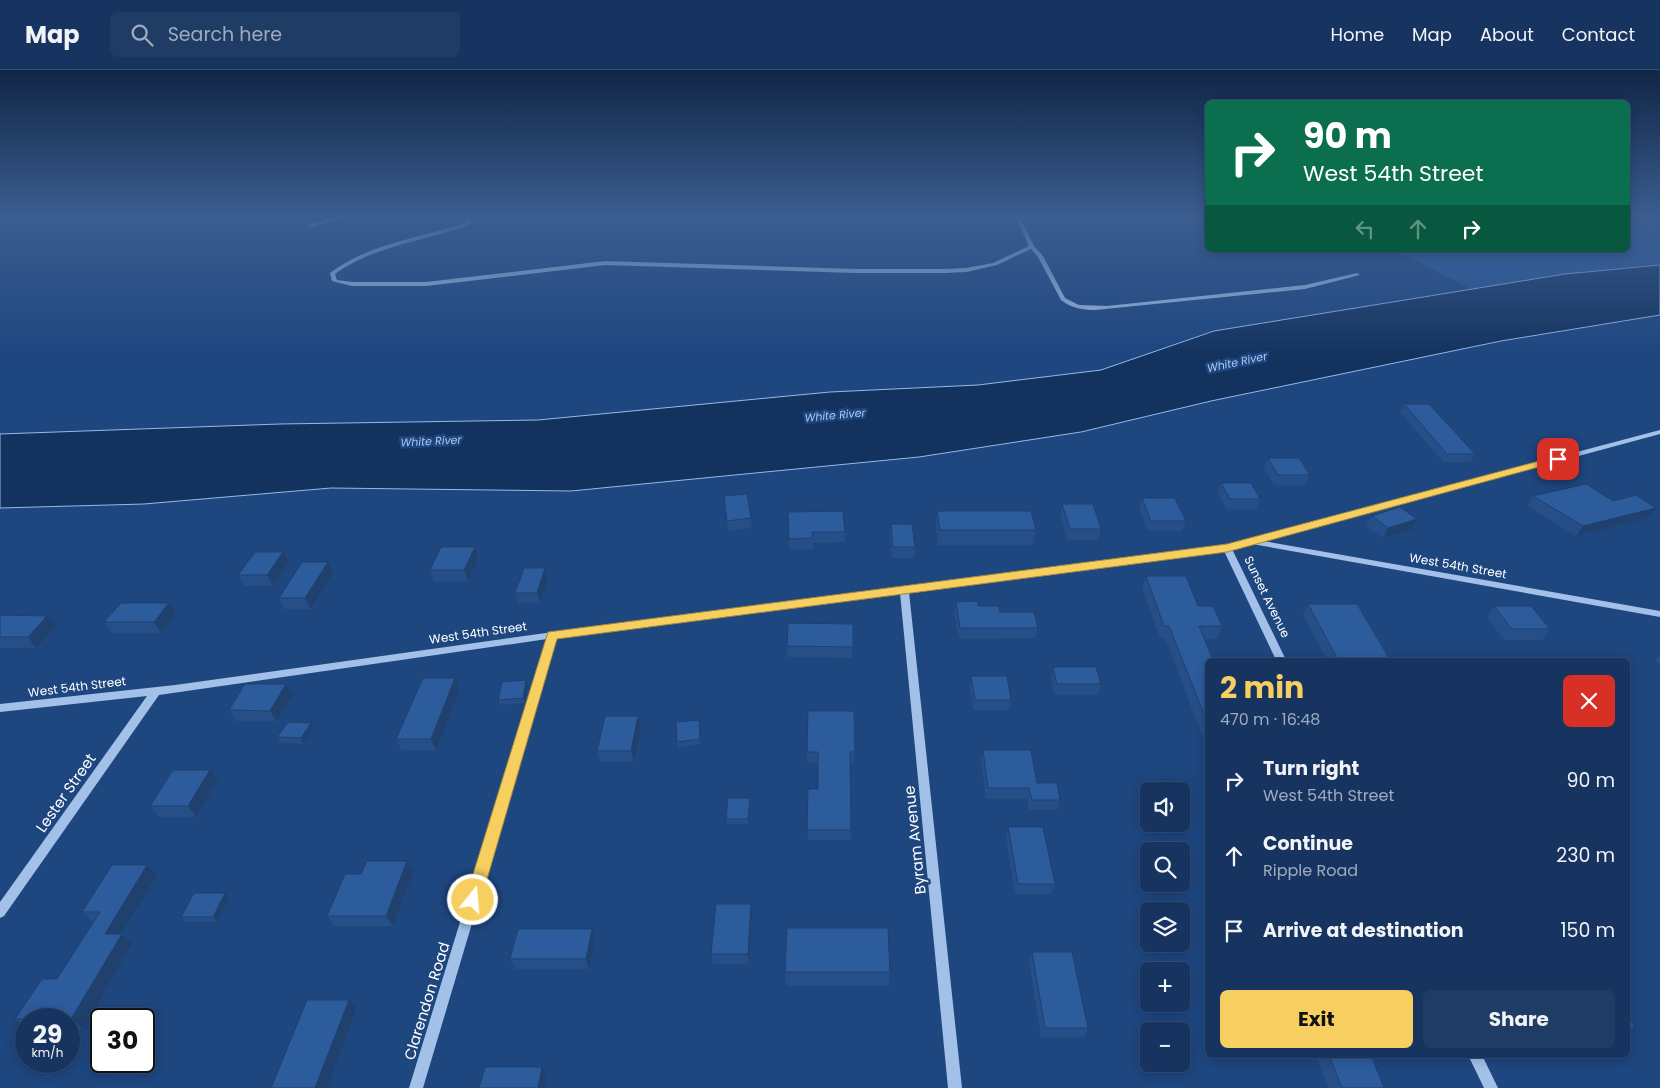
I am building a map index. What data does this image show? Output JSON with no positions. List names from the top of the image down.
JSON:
{
  "streets": {
    "street": [
      "West 54th Street",
      "Sunset Avenue",
      "Lester Street",
      "Byram Avenue",
      "Clarendon Road"
    ]
  },
  "crossings": [
    ["West 54th Street", "Sunset Avenue"],
    ["West 54th Street", "Lester Street"],
    ["West 54th Street", "Byram Avenue"],
    ["West 54th Street", "Clarendon Road"]
  ],
  "water": ["White River"],
  "page": {
    "header": "Map",
    "search": "Search here",
    "nav": [
      "Home",
      "Map",
      "About",
      "Contact"
    ],
    "turn": ["90 m", "West 54th Street"],
    "heading": ["2 min", "470 m · 16:48"],
    "list": [
      {
        "name": "Turn right",
        "note": "West 54th Street",
        "value": "90 m"
      },
      {
        "name": "Continue",
        "note": "Ripple Road",
        "value": "230 m"
      },
      {
        "name": "Arrive at destination",
        "value": "150 m"
      }
    ],
    "map_buttons": ["+", "−"],
    "buttons": ["Exit", "Share"],
    "speed": "29 km/h",
    "limit": "30"
  }
}
